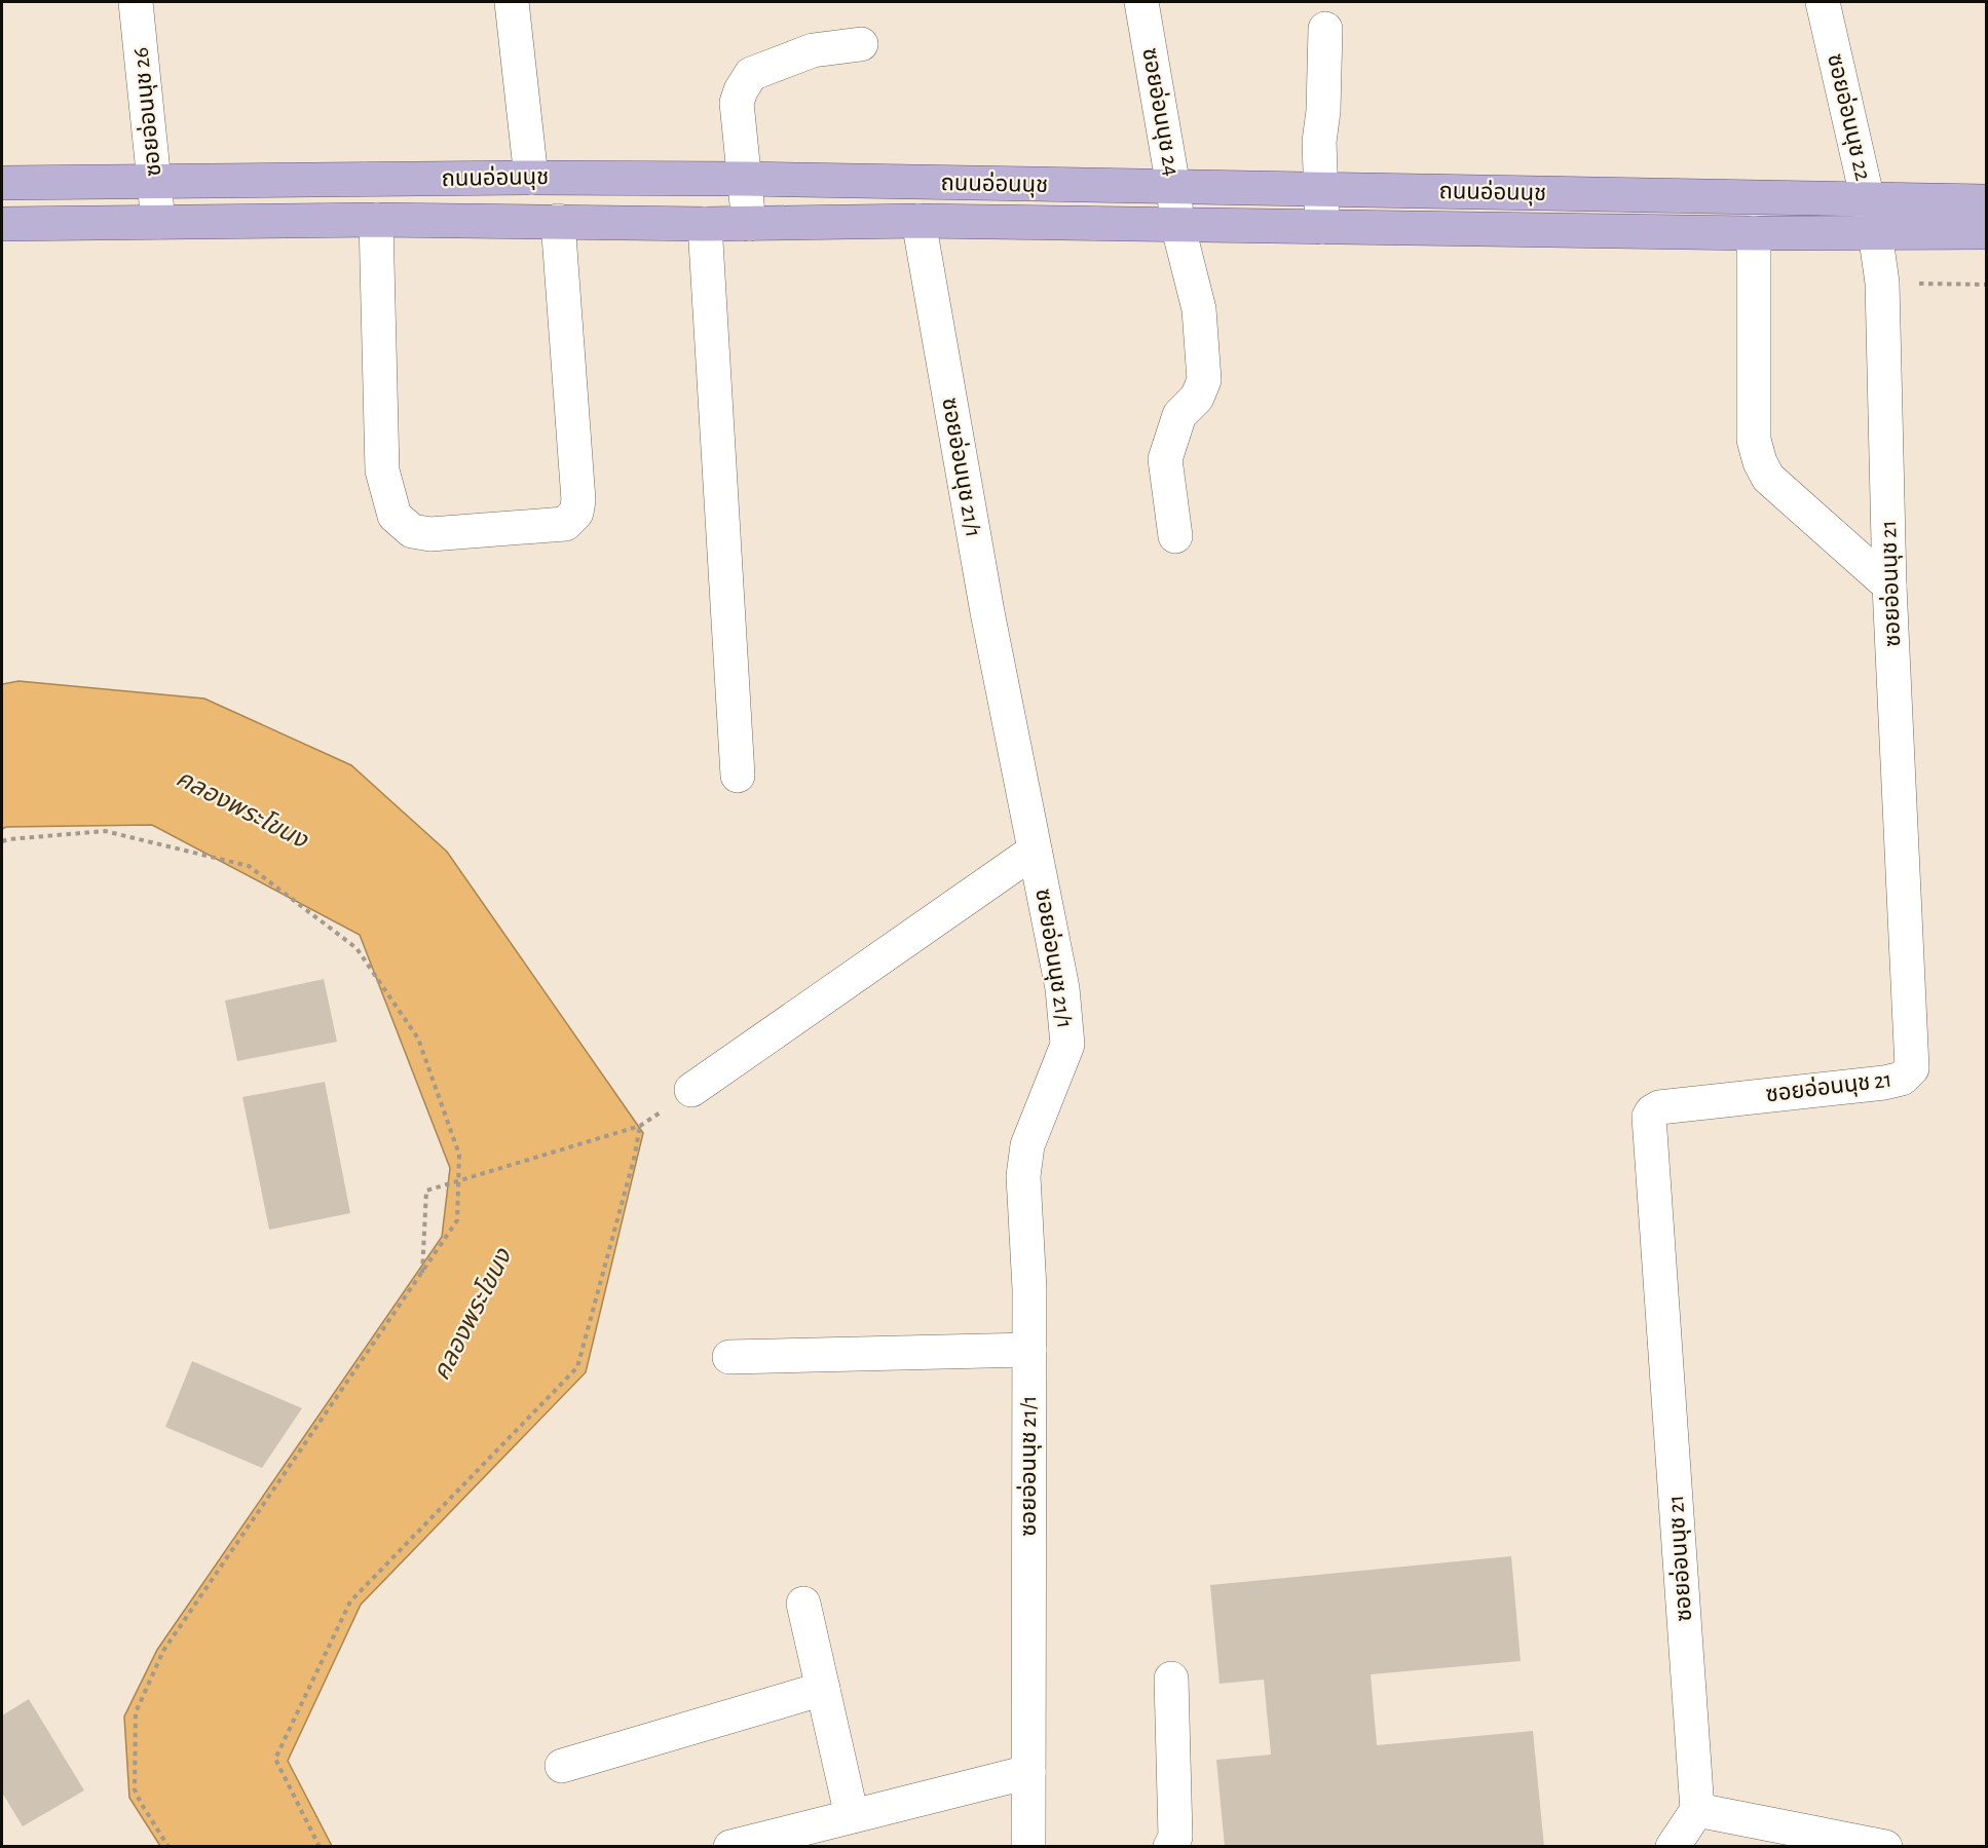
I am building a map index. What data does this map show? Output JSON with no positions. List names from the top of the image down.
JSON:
{
  "streets": {
    "main road": ["ถนนอ่อนนุช"],
    "street": [
      "ซอยอ่อนนุช 26",
      "ซอยอ่อนนุช 24",
      "ซอยอ่อนนุช 22",
      "ซอยอ่อนนุช 21/1",
      "ซอยอ่อนนุช 21"
    ]
  },
  "crossings": [
    ["ซอยอ่อนนุช 26", "ถนนอ่อนนุช"],
    ["ซอยอ่อนนุช 24", "ถนนอ่อนนุช"],
    ["ซอยอ่อนนุช 22", "ถนนอ่อนนุช"],
    ["ซอยอ่อนนุช 22", "ซอยอ่อนนุช 21"],
    ["ถนนอ่อนนุช", "ซอยอ่อนนุช 21/1"],
    ["ถนนอ่อนนุช", "ซอยอ่อนนุช 21"]
  ],
  "water": ["คลองพระโขนง"]
}
